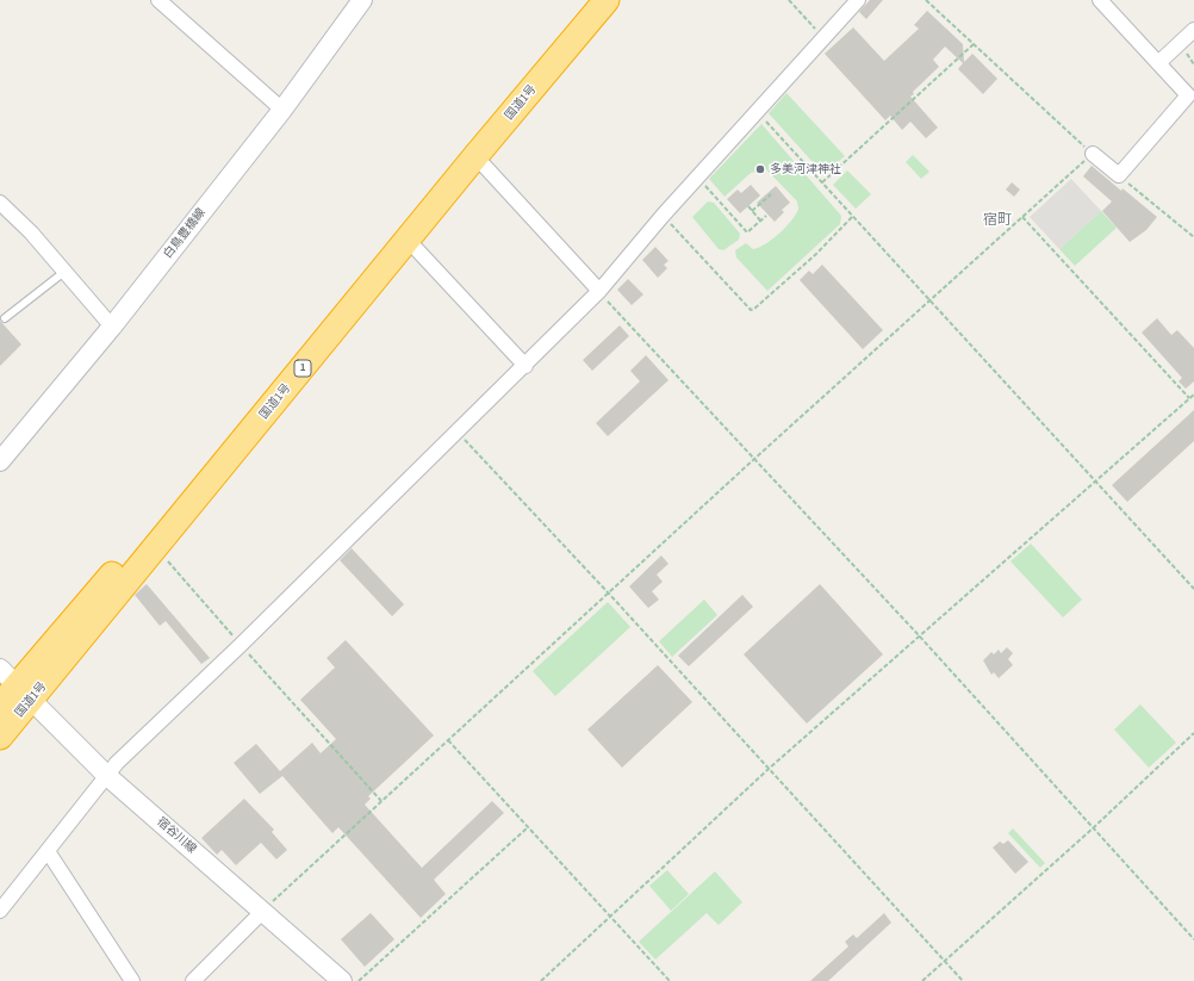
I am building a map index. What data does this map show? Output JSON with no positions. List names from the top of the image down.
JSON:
{
  "streets": {
    "highway": ["国道1号", "1"],
    "main road": ["白鳥豊橋線", "宿谷川線"]
  },
  "crossings": [
    ["国道1号", "宿谷川線"]
  ],
  "districts": ["宿町"],
  "places": ["多美河津神社"]
}
